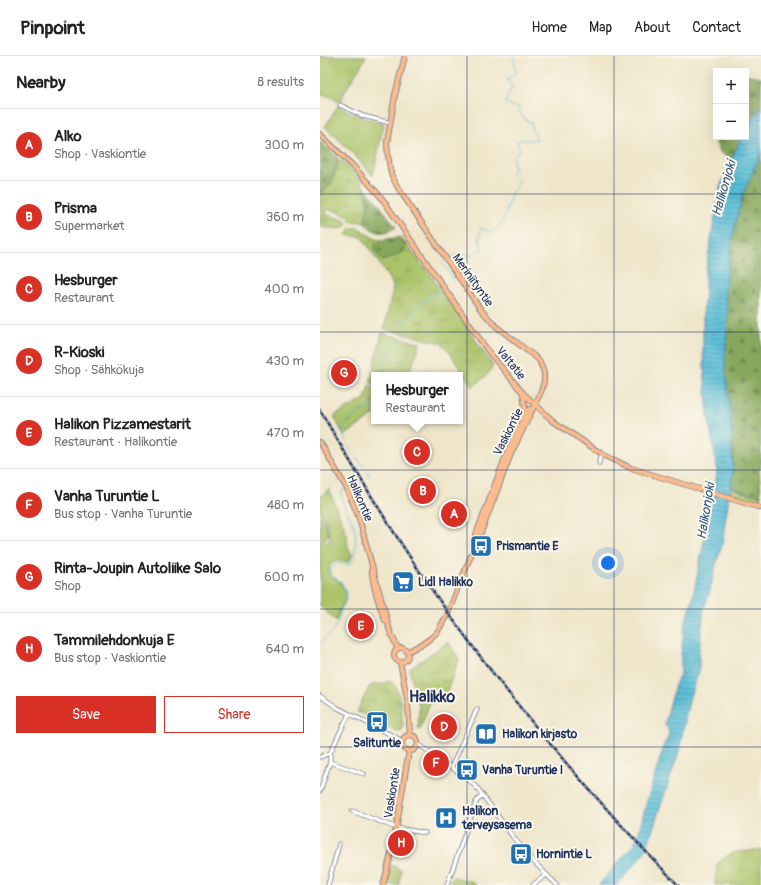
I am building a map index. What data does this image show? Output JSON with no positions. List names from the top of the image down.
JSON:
{
  "streets": {
    "main road": [
      "Meriniityntie",
      "Valtatie",
      "Vaskiontie",
      "Halikontie"
    ]
  },
  "crossings": [
    ["Meriniityntie", "Valtatie"],
    ["Meriniityntie", "Vaskiontie"],
    ["Valtatie", "Vaskiontie"],
    ["Vaskiontie", "Halikontie"]
  ],
  "districts": ["Halikko"],
  "water": ["Halikonjoki"],
  "places": {
    "bus stop": [
      "Prismantie E",
      "Salituntie",
      "Vanha Turuntie I",
      "Hornintie L"
    ],
    "supermarket": ["Lidl Halikko"],
    "library": ["Halikon kirjasto"],
    "hospital": ["Halikon terveysasema"]
  },
  "page": {
    "header": "Pinpoint",
    "nav": [
      "Home",
      "Map",
      "About",
      "Contact"
    ],
    "heading": ["Nearby", "8 results"],
    "map_buttons": ["+", "−"],
    "list": [
      {
        "mark": "A",
        "name": "Alko",
        "note": "Shop · Vaskiontie",
        "value": "300 m"
      },
      {
        "mark": "B",
        "name": "Prisma",
        "note": "Supermarket",
        "value": "360 m"
      },
      {
        "mark": "C",
        "name": "Hesburger",
        "note": "Restaurant",
        "value": "400 m"
      },
      {
        "mark": "D",
        "name": "R-Kioski",
        "note": "Shop · Sähkökuja",
        "value": "430 m"
      },
      {
        "mark": "E",
        "name": "Halikon Pizzamestarit",
        "note": "Restaurant · Halikontie",
        "value": "470 m"
      },
      {
        "mark": "F",
        "name": "Vanha Turuntie L",
        "note": "Bus stop · Vanha Turuntie",
        "value": "480 m"
      },
      {
        "mark": "G",
        "name": "Rinta-Joupin Autoliike Salo",
        "note": "Shop",
        "value": "600 m"
      },
      {
        "mark": "H",
        "name": "Tammilehdonkuja E",
        "note": "Bus stop · Vaskiontie",
        "value": "640 m"
      }
    ],
    "pins": [
      "G",
      "C",
      "B",
      "A",
      "E",
      "D",
      "F",
      "H"
    ],
    "popup": ["Hesburger", "Restaurant"],
    "buttons": ["Save", "Share"]
  }
}
